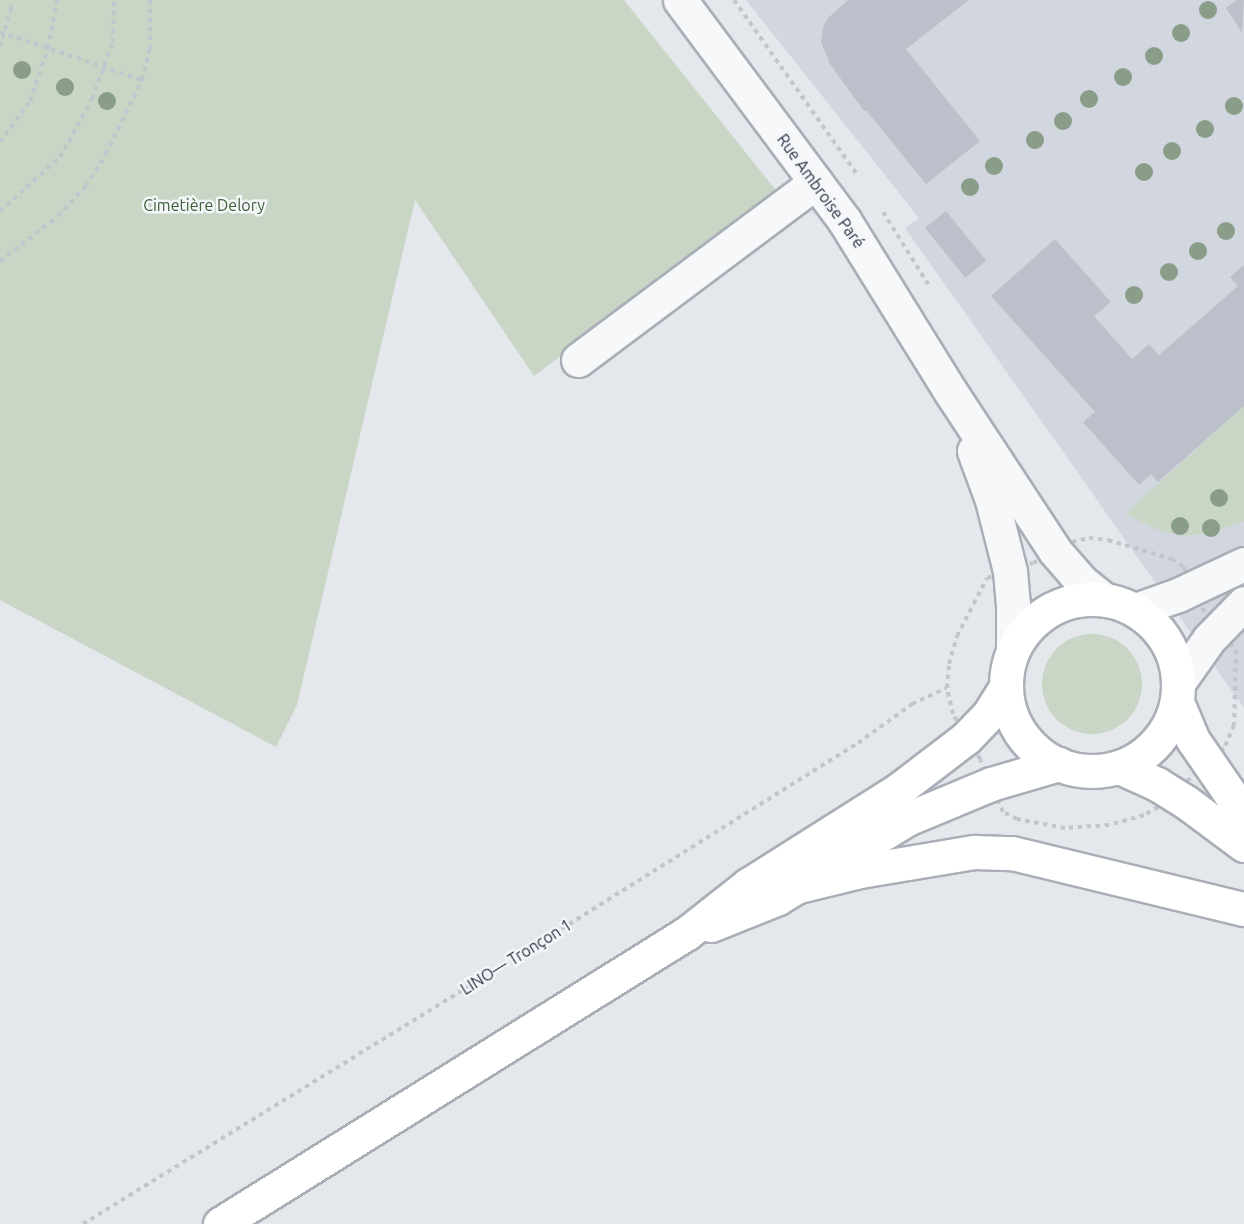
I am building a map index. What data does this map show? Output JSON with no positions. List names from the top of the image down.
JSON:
{
  "streets": {
    "street": ["Rue Ambroise Paré"],
    "path": ["LINO— Tronçon 1"]
  },
  "parks": ["Cimetière Delory"]
}
